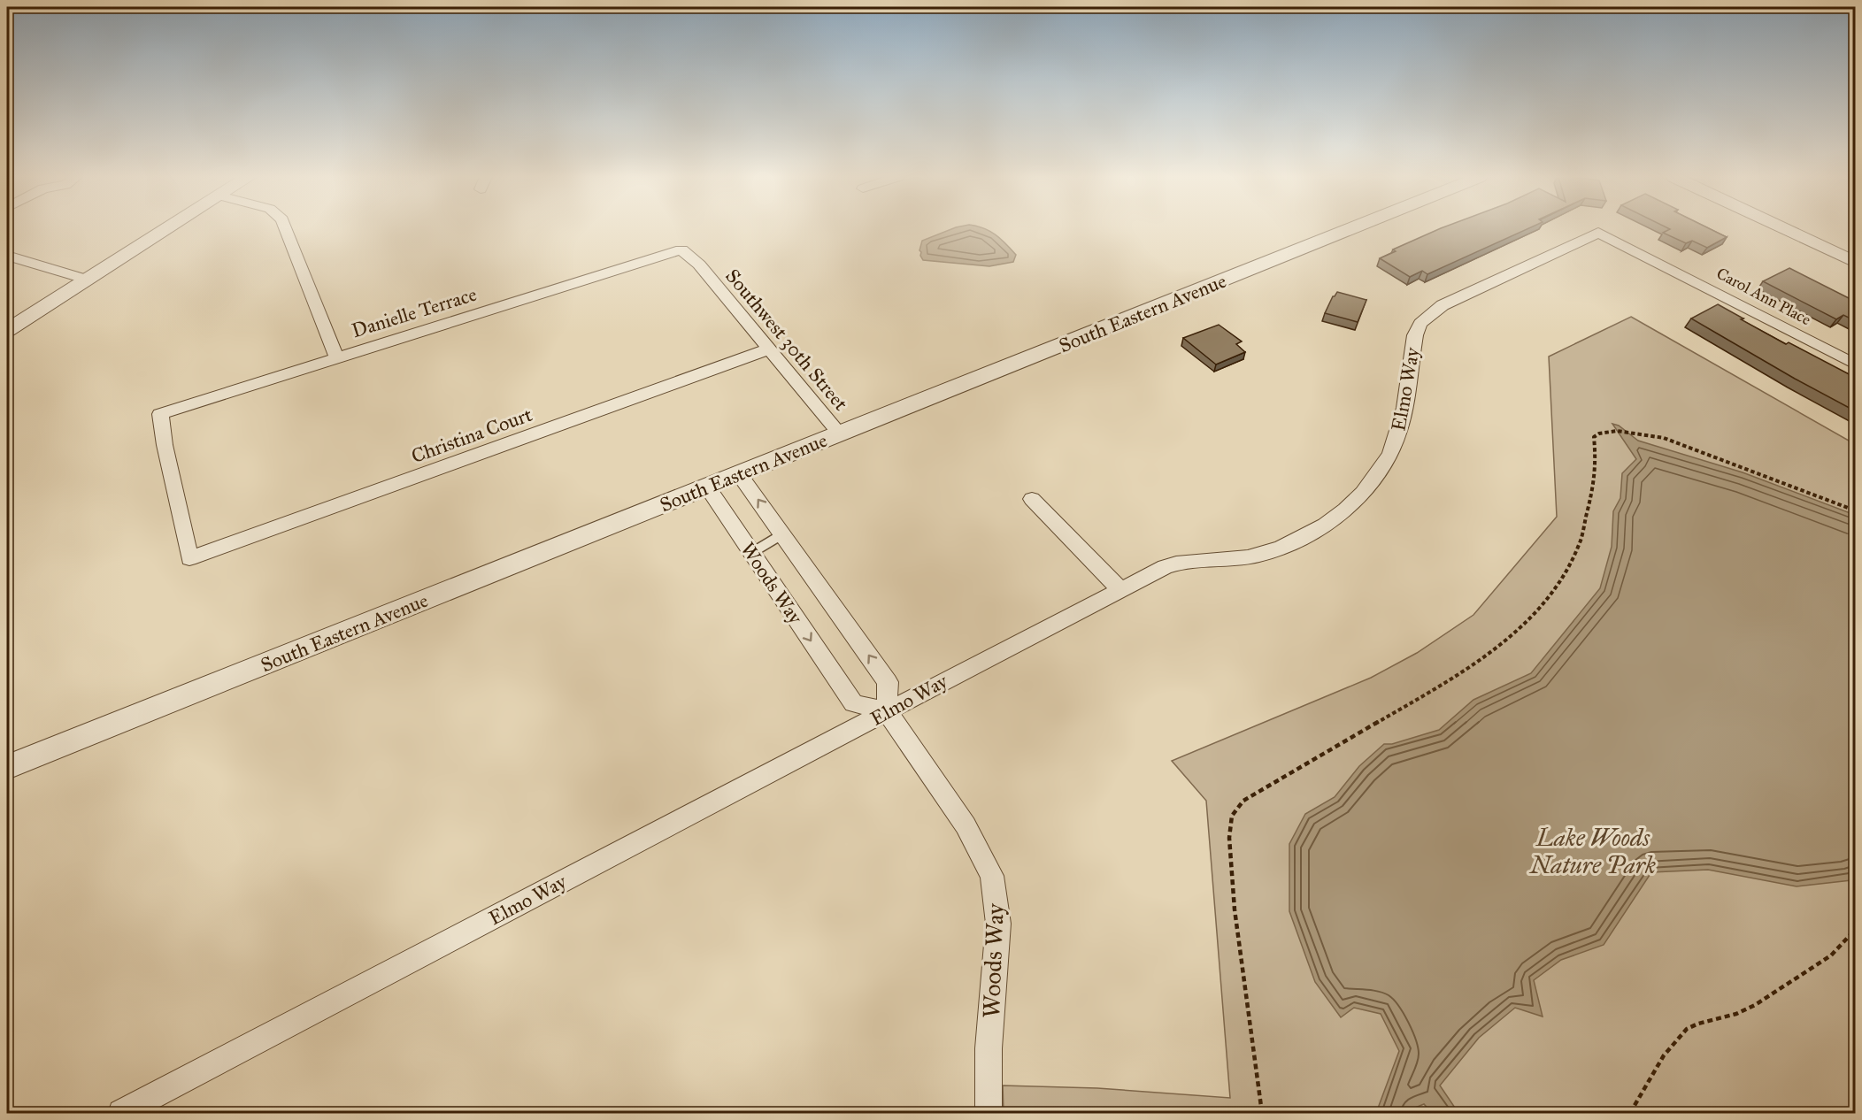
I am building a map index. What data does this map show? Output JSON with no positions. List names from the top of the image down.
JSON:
{
  "streets": {
    "street": [
      "Carol Ann Place",
      "Danielle Terrace",
      "South Eastern Avenue",
      "Southwest 30th Street",
      "Elmo Way",
      "Christina Court",
      "Woods Way"
    ]
  },
  "crossings": [
    ["Carol Ann Place", "Elmo Way"],
    ["Danielle Terrace", "Southwest 30th Street"],
    ["Danielle Terrace", "Christina Court"],
    ["South Eastern Avenue", "Southwest 30th Street"],
    ["South Eastern Avenue", "Woods Way"],
    ["Southwest 30th Street", "Christina Court"],
    ["Elmo Way", "Woods Way"]
  ],
  "parks": ["Lake Woods Nature Park"]
}
